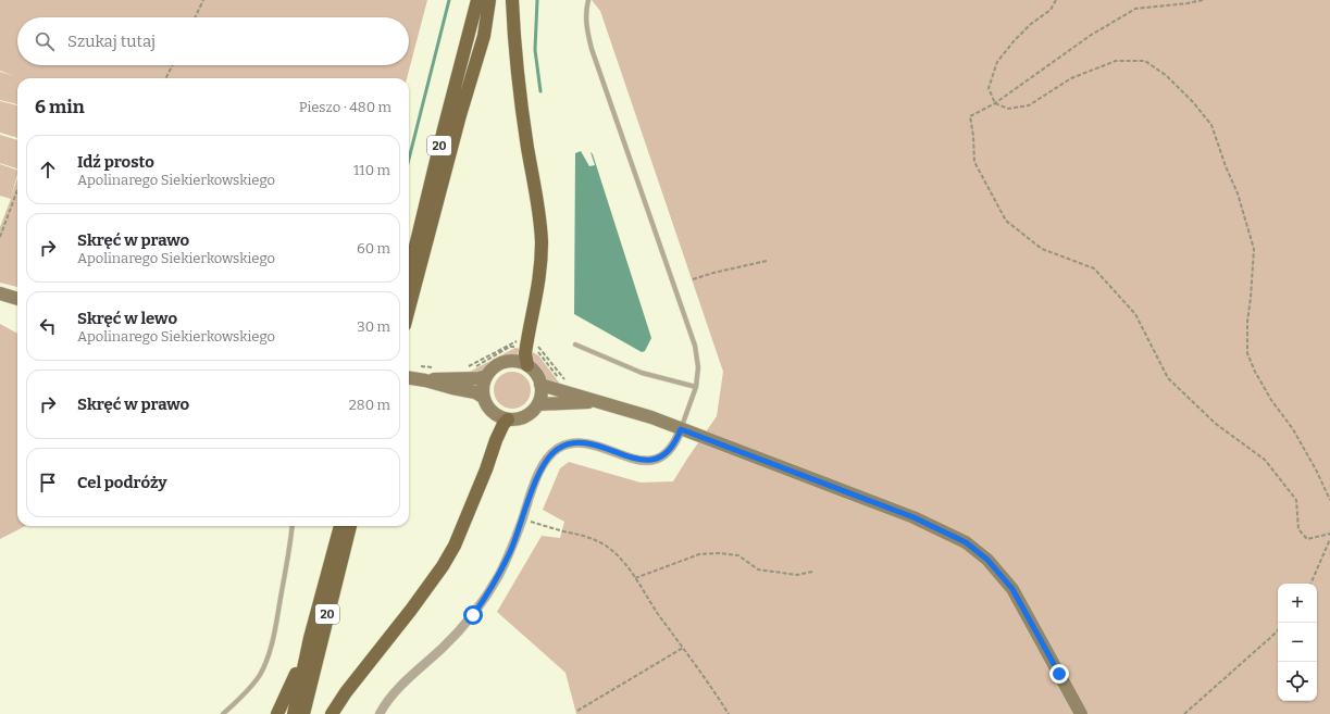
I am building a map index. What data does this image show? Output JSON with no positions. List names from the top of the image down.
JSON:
{
  "streets": {
    "main road": ["20"]
  },
  "page": {
    "search": "Szukaj tutaj",
    "heading": ["6 min", "Pieszo · 480 m"],
    "list": [
      ["Idź prosto", "Apolinarego Siekierkowskiego", "110 m"],
      ["Skręć w prawo", "Apolinarego Siekierkowskiego", "60 m"],
      ["Skręć w lewo", "Apolinarego Siekierkowskiego", "30 m"],
      ["Skręć w prawo", "280 m"],
      "Cel podróży"
    ],
    "map_buttons": ["+", "−"]
  }
}
